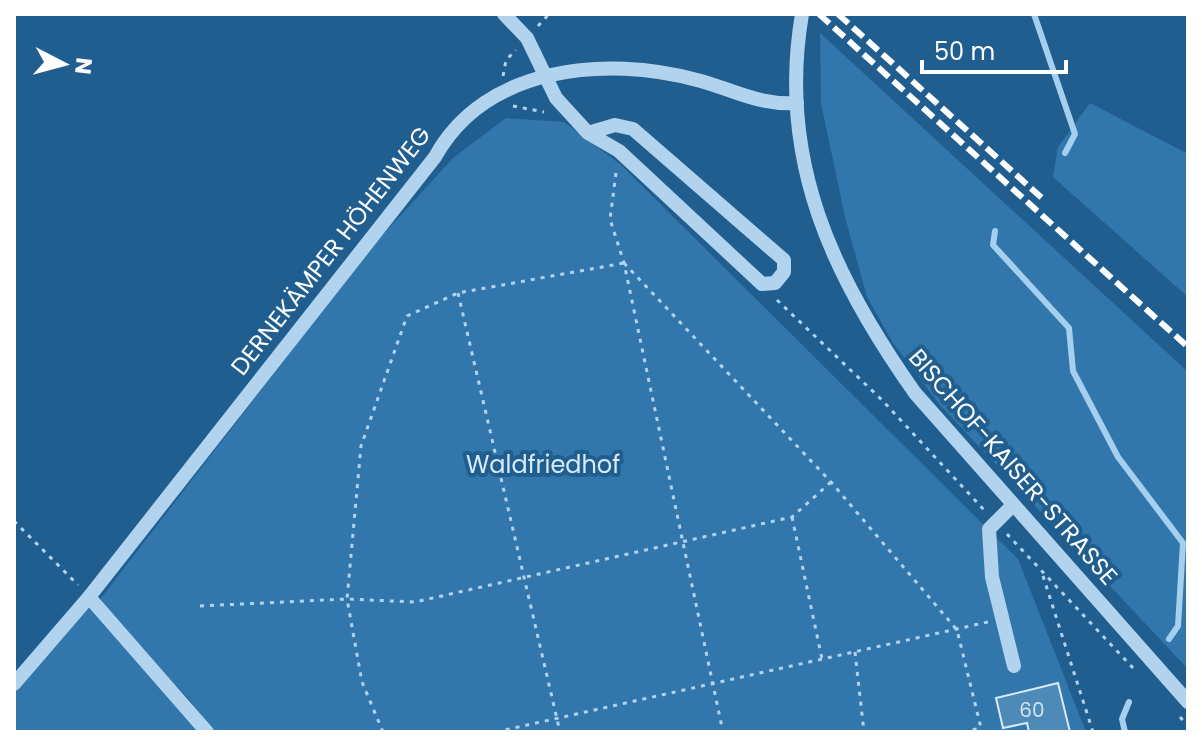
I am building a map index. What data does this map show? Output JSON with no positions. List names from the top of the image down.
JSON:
{
  "streets": {
    "street": ["DERNEKÄMPER HÖHENWEG", "BISCHOF-KAISER-STRASSE"]
  },
  "crossings": [
    ["DERNEKÄMPER HÖHENWEG", "BISCHOF-KAISER-STRASSE"]
  ],
  "parks": ["Waldfriedhof"],
  "house_numbers": ["60"],
  "scale_bar": "50 m",
  "north": "right"
}
